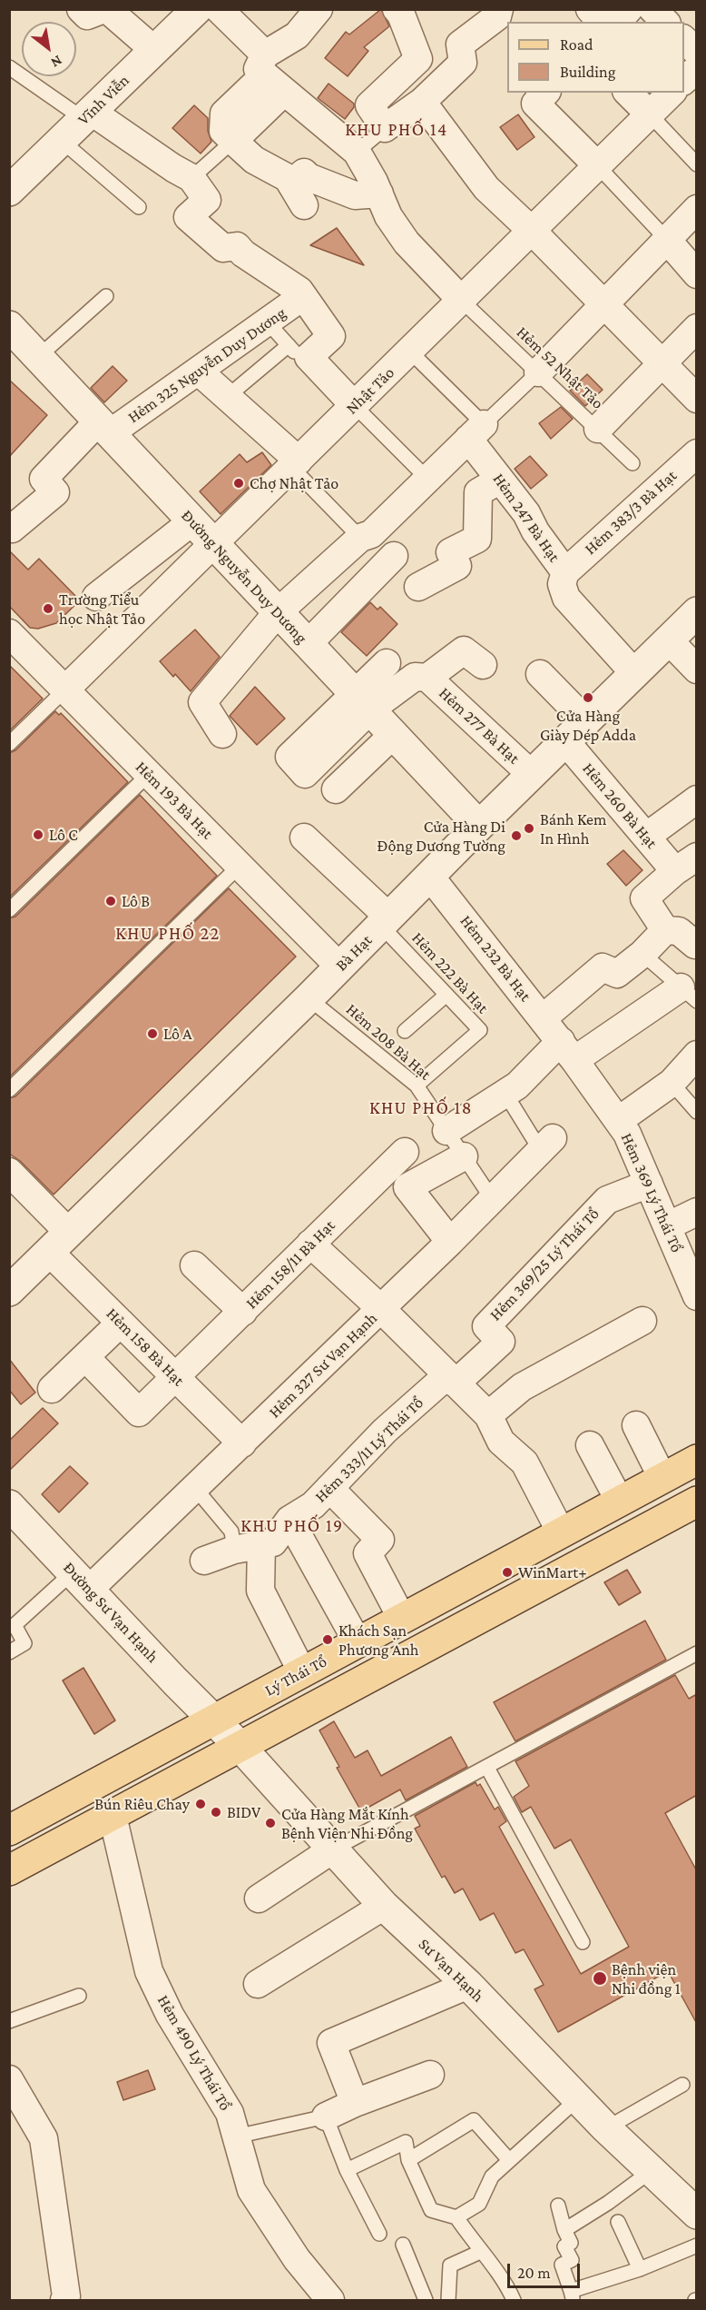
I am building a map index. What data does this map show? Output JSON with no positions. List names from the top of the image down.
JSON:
{
  "streets": {
    "main road": ["Lý Thái Tổ"],
    "street": [
      "Vĩnh Viễn",
      "Hẻm 325 Nguyễn Duy Dương",
      "Nhật Tảo",
      "Hẻm 383/3 Bà Hạt",
      "Hẻm 247 Bà Hạt",
      "Đường Nguyễn Duy Dương",
      "Hẻm 277 Bà Hạt",
      "Hẻm 193 Bà Hạt",
      "Hẻm 260 Bà Hạt",
      "Bà Hạt",
      "Hẻm 232 Bà Hạt",
      "Hẻm 369 Lý Thái Tổ",
      "Hẻm 158/11 Bà Hạt",
      "Hẻm 369/25 Lý Thái Tổ",
      "Hẻm 158 Bà Hạt",
      "Hẻm 327 Sư Vạn Hạnh",
      "Hẻm 333/11 Lý Thái Tổ",
      "Đường Sư Vạn Hạnh",
      "Sư Vạn Hạnh",
      "Hẻm 490 Lý Thái Tổ"
    ],
    "lane": ["Hẻm 52 Nhật Tảo", "Hẻm 222 Bà Hạt", "Hẻm 208 Bà Hạt"]
  },
  "crossings": [
    ["Hẻm 325 Nguyễn Duy Dương", "Đường Nguyễn Duy Dương"],
    ["Hẻm 52 Nhật Tảo", "Nhật Tảo"],
    ["Nhật Tảo", "Đường Nguyễn Duy Dương"],
    ["Nhật Tảo", "Hẻm 193 Bà Hạt"],
    ["Hẻm 383/3 Bà Hạt", "Hẻm 247 Bà Hạt"],
    ["Hẻm 247 Bà Hạt", "Bà Hạt"],
    ["Đường Nguyễn Duy Dương", "Bà Hạt"],
    ["Hẻm 277 Bà Hạt", "Bà Hạt"],
    ["Hẻm 193 Bà Hạt", "Bà Hạt"],
    ["Hẻm 260 Bà Hạt", "Bà Hạt"],
    ["Bà Hạt", "Hẻm 232 Bà Hạt"],
    ["Bà Hạt", "Hẻm 222 Bà Hạt"],
    ["Bà Hạt", "Hẻm 208 Bà Hạt"],
    ["Bà Hạt", "Hẻm 158 Bà Hạt"],
    ["Hẻm 232 Bà Hạt", "Hẻm 369 Lý Thái Tổ"],
    ["Hẻm 222 Bà Hạt", "Hẻm 208 Bà Hạt"],
    ["Hẻm 208 Bà Hạt", "Hẻm 327 Sư Vạn Hạnh"],
    ["Hẻm 369 Lý Thái Tổ", "Hẻm 369/25 Lý Thái Tổ"],
    ["Hẻm 158/11 Bà Hạt", "Hẻm 158 Bà Hạt"],
    ["Hẻm 369/25 Lý Thái Tổ", "Hẻm 333/11 Lý Thái Tổ"],
    ["Hẻm 158 Bà Hạt", "Hẻm 327 Sư Vạn Hạnh"],
    ["Hẻm 327 Sư Vạn Hạnh", "Đường Sư Vạn Hạnh"],
    ["Đường Sư Vạn Hạnh", "Lý Thái Tổ"],
    ["Đường Sư Vạn Hạnh", "Sư Vạn Hạnh"],
    ["Lý Thái Tổ", "Sư Vạn Hạnh"]
  ],
  "districts": [
    "KHU PHỐ 14",
    "KHU PHỐ 22",
    "KHU PHỐ 18",
    "KHU PHỐ 19"
  ],
  "places": [
    "Chợ Nhật Tảo",
    "Trường Tiểu học Nhật Tảo",
    "Cửa Hàng Giày Dép Adda",
    "Bánh Kem In Hình",
    "Lô C",
    "Cửa Hàng Di Động Dương Tường",
    "Lô B",
    "Lô A",
    "WinMart+",
    "Khách Sạn Phương Anh",
    "Bún Riêu Chay",
    "BIDV",
    "Cửa Hàng Mắt Kính Bệnh Viện Nhi Đồng",
    "Bệnh viện Nhi đồng 1"
  ],
  "legend": ["Road", "Building"],
  "scale_bar": "20 m",
  "north": "bottom right"
}
